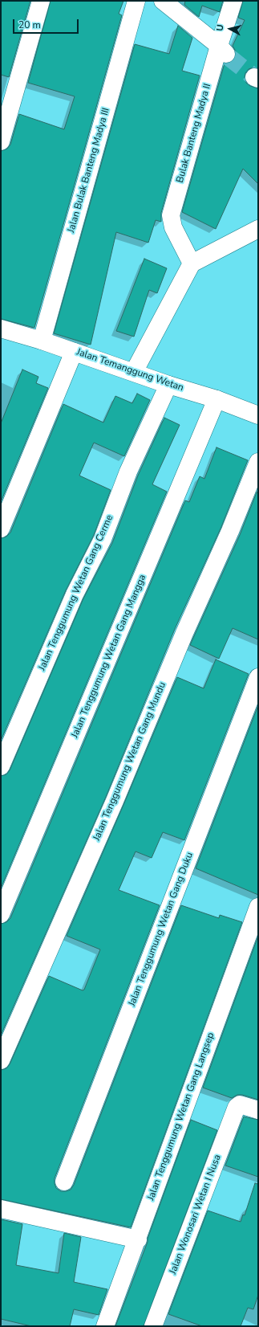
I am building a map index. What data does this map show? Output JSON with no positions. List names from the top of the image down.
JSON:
{
  "streets": {
    "street": [
      "Bulak Banteng Madya II",
      "Jalan Bulak Banteng Madya III",
      "Jalan Temanggung Wetan",
      "Jalan Tenggumung Wetan Gang Cerme",
      "Jalan Tenggumung Wetan Gang Mangga",
      "Jalan Tenggumung Wetan Gang Mundu",
      "Jalan Tenggumung Wetan Gang Duku",
      "Jalan Tenggumung Wetan Gang Langsep",
      "Jalan Wonosari Wetan I Nusa"
    ]
  },
  "crossings": [
    ["Jalan Bulak Banteng Madya III", "Jalan Temanggung Wetan"],
    ["Jalan Temanggung Wetan", "Jalan Tenggumung Wetan Gang Cerme"],
    ["Jalan Temanggung Wetan", "Jalan Tenggumung Wetan Gang Mangga"]
  ],
  "scale_bar": "20 m",
  "north": "left"
}
